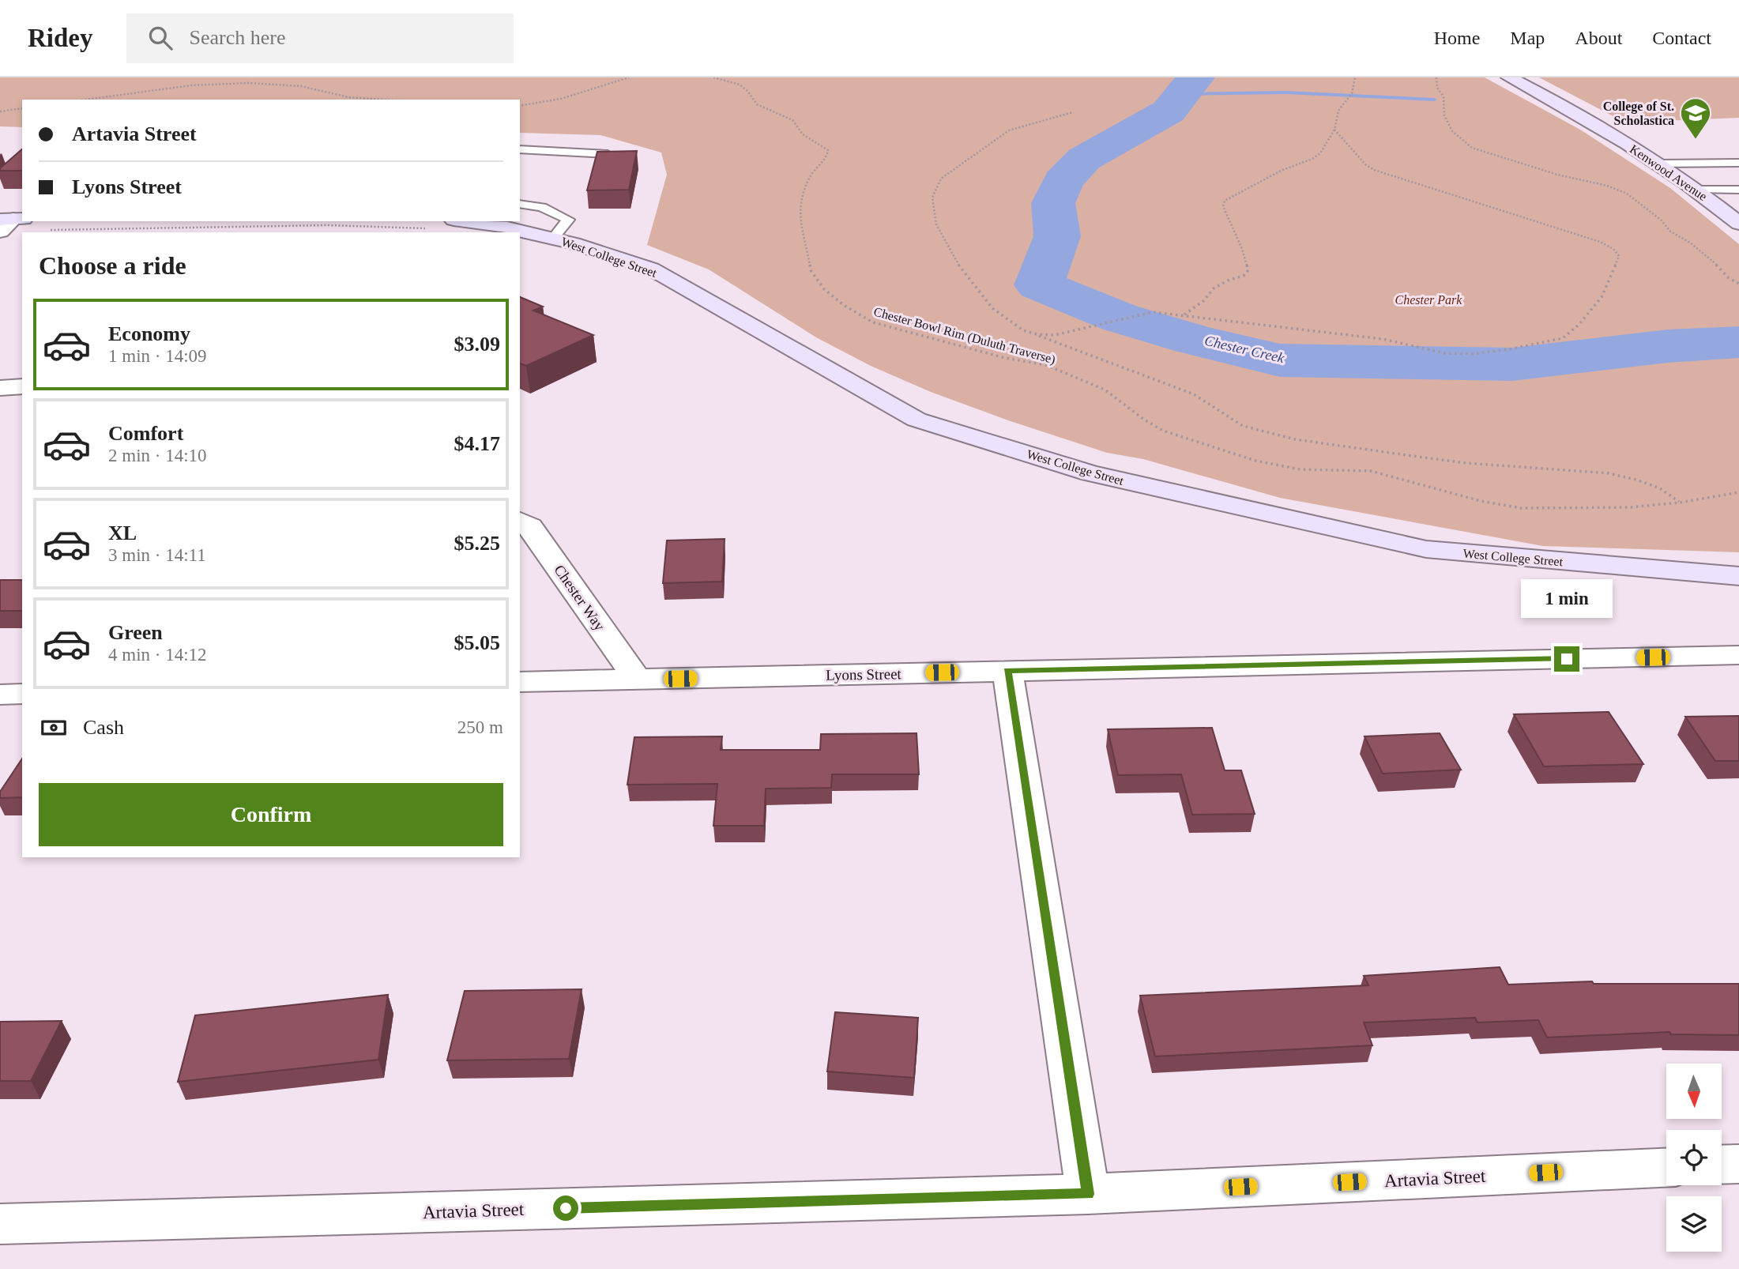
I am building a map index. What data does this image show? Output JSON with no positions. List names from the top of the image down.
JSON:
{
  "streets": {
    "street": [
      "Kenwood Avenue",
      "West College Street",
      "Chester Way",
      "Lyons Street",
      "Artavia Street"
    ],
    "path": ["Chester Bowl Rim (Duluth Traverse)"]
  },
  "crossings": [
    ["Chester Way", "Lyons Street"]
  ],
  "water": ["Chester Creek"],
  "parks": ["Chester Park"],
  "places": {
    "school or university": ["College of St. Scholastica"]
  },
  "north": "bottom",
  "page": {
    "header": "Ridey",
    "search": "Search here",
    "nav": [
      "Home",
      "Map",
      "About",
      "Contact"
    ],
    "banner": ["Artavia Street", "Lyons Street"],
    "heading": "Choose a ride",
    "list": [
      {
        "name": "Economy",
        "note": "1 min · 14:09",
        "value": "$3.09"
      },
      {
        "name": "Comfort",
        "note": "2 min · 14:10",
        "value": "$4.17"
      },
      {
        "name": "XL",
        "note": "3 min · 14:11",
        "value": "$5.25"
      },
      {
        "name": "Green",
        "note": "4 min · 14:12",
        "value": "$5.05"
      }
    ],
    "bubble": "1 min",
    "pay": ["Cash", "250 m"],
    "buttons": "Confirm"
  }
}
